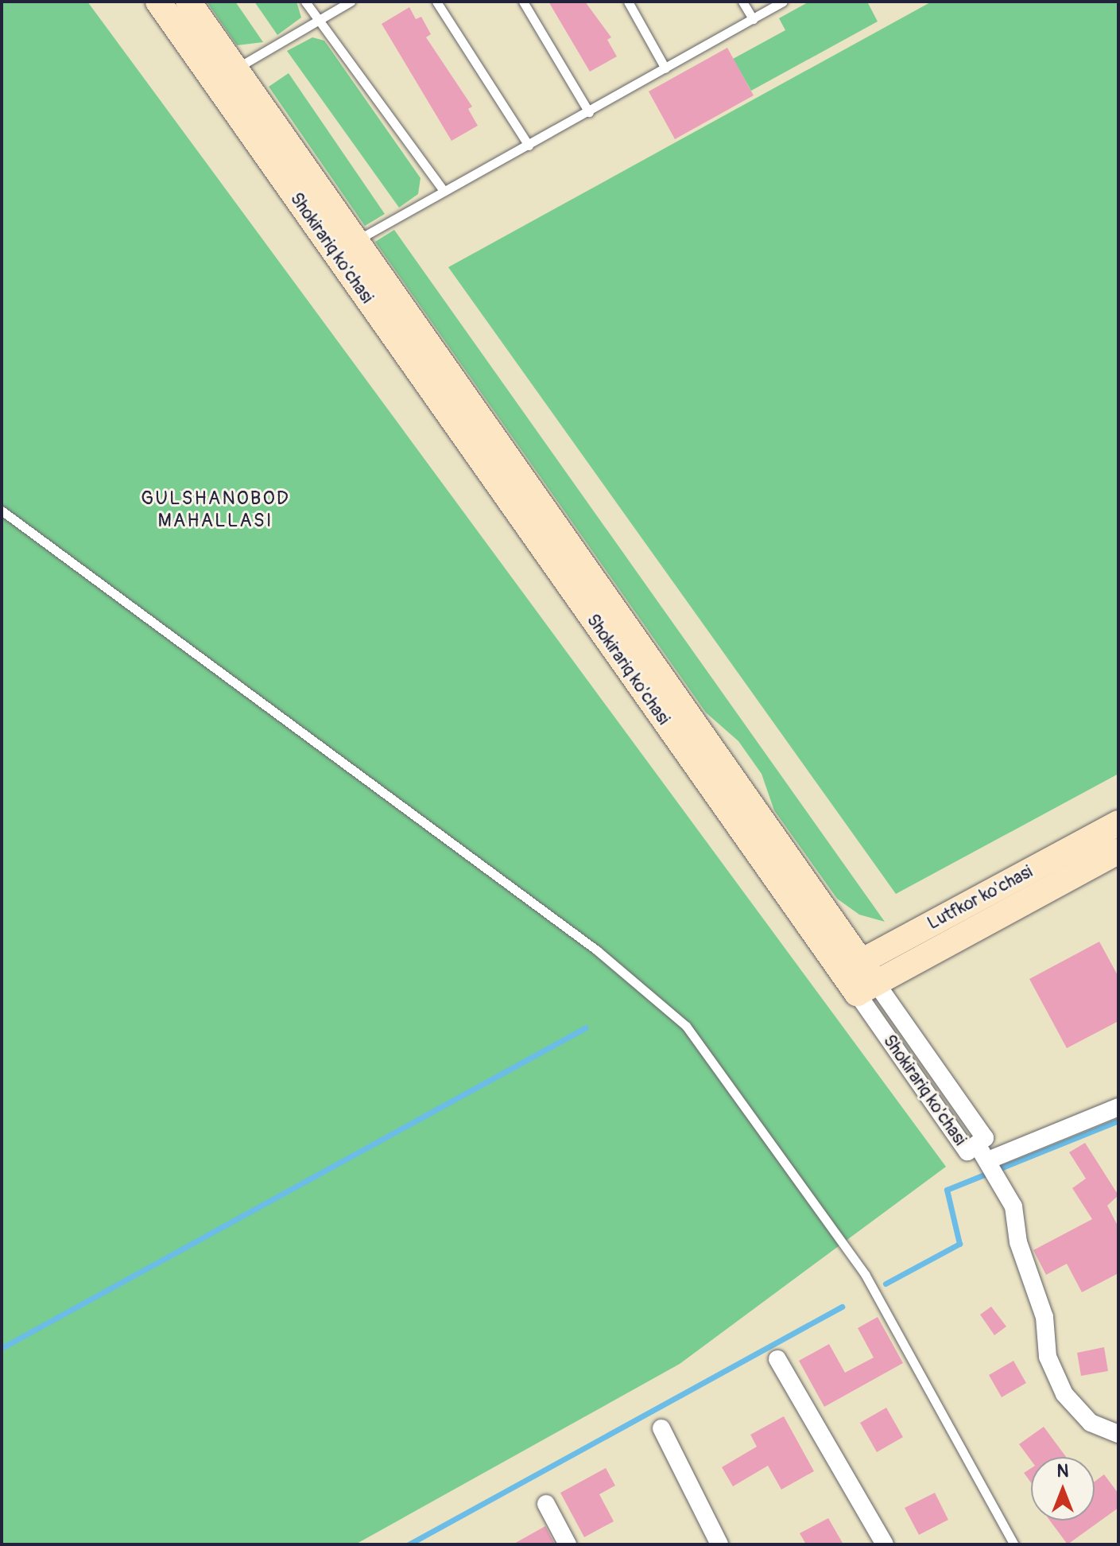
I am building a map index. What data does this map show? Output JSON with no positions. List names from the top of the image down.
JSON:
{
  "streets": {
    "main road": ["Shokirariq ko'chasi", "Lutfkor ko'chasi"]
  },
  "crossings": [
    ["Shokirariq ko'chasi", "Lutfkor ko'chasi"]
  ],
  "districts": ["GULSHANOBOD MAHALLASI"],
  "north": "top"
}
